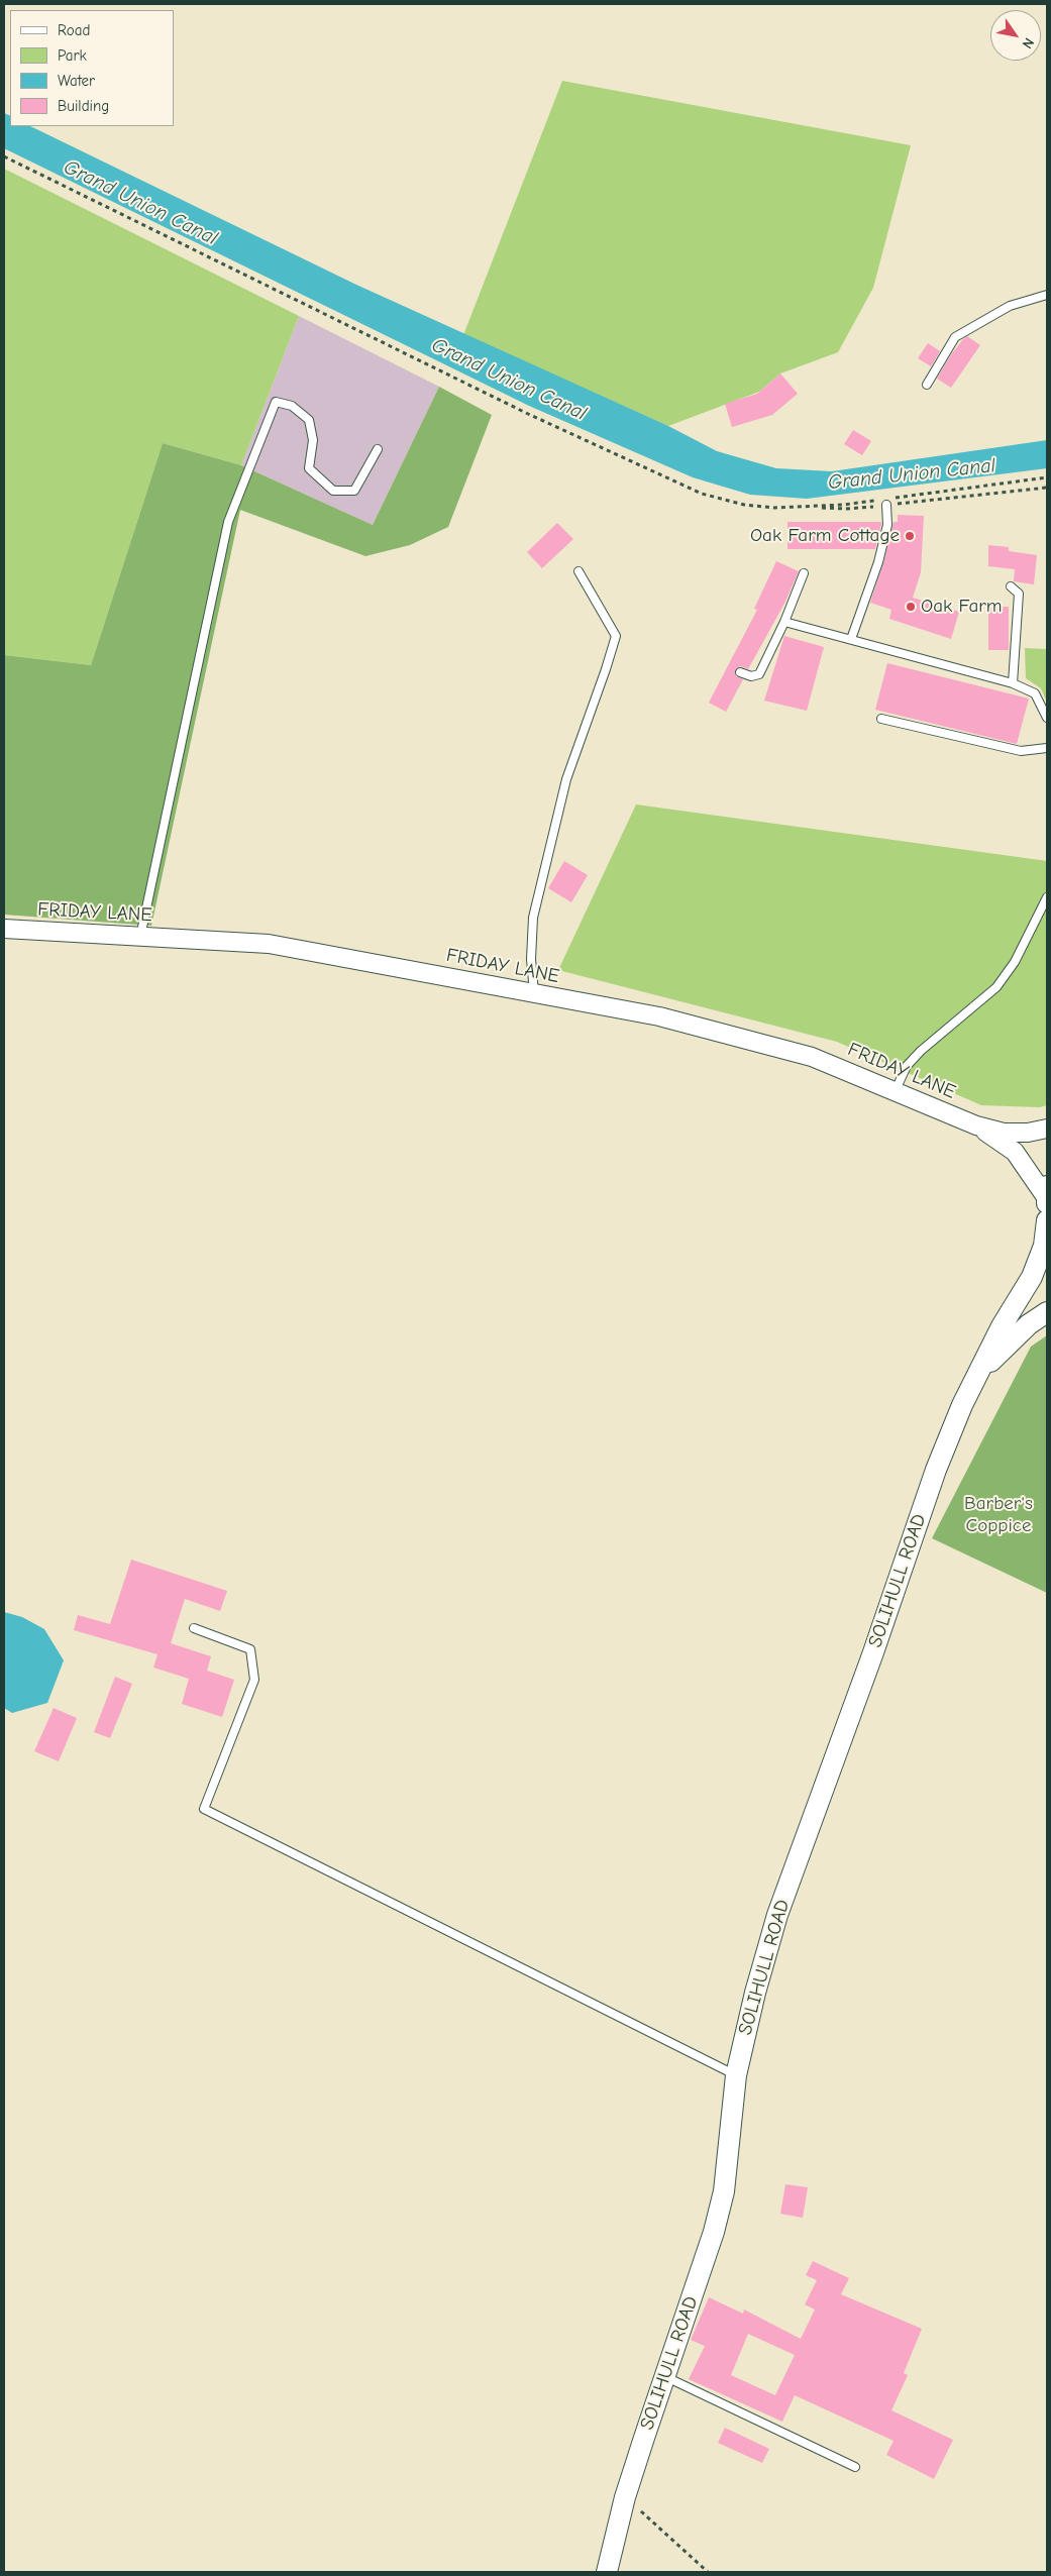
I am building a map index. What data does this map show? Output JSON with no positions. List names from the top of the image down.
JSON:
{
  "streets": {
    "main road": ["SOLIHULL ROAD"],
    "street": ["FRIDAY LANE"]
  },
  "water": ["Grand Union Canal"],
  "parks": ["Barber's Coppice"],
  "places": ["Oak Farm Cottage", "Oak Farm"],
  "legend": [
    "Road",
    "Park",
    "Water",
    "Building"
  ],
  "north": "bottom right"
}
